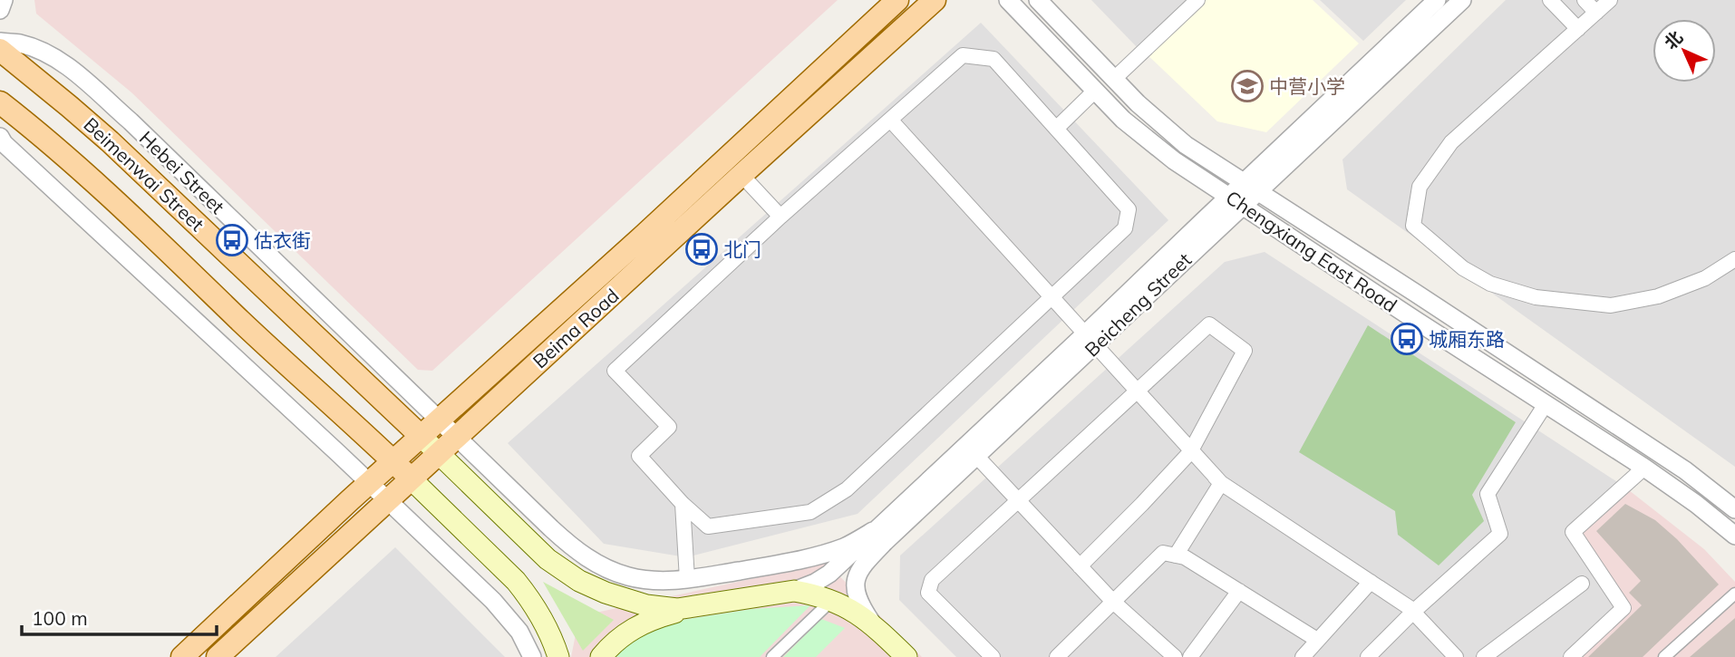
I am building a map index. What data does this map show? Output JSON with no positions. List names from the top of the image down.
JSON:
{
  "streets": {
    "main road": ["Beimenwai Street", "Beima Road"],
    "street": ["Hebei Street", "Chengxiang East Road", "Beicheng Street"]
  },
  "crossings": [
    ["Hebei Street", "Beicheng Street"],
    ["Hebei Street", "Beima Road"],
    ["Beimenwai Street", "Beima Road"],
    ["Chengxiang East Road", "Beicheng Street"]
  ],
  "places": {
    "school or university": ["中营小学"],
    "bus stop": ["估衣街", "北门", "城厢东路"]
  },
  "scale_bar": "100 m",
  "north": "top left"
}
